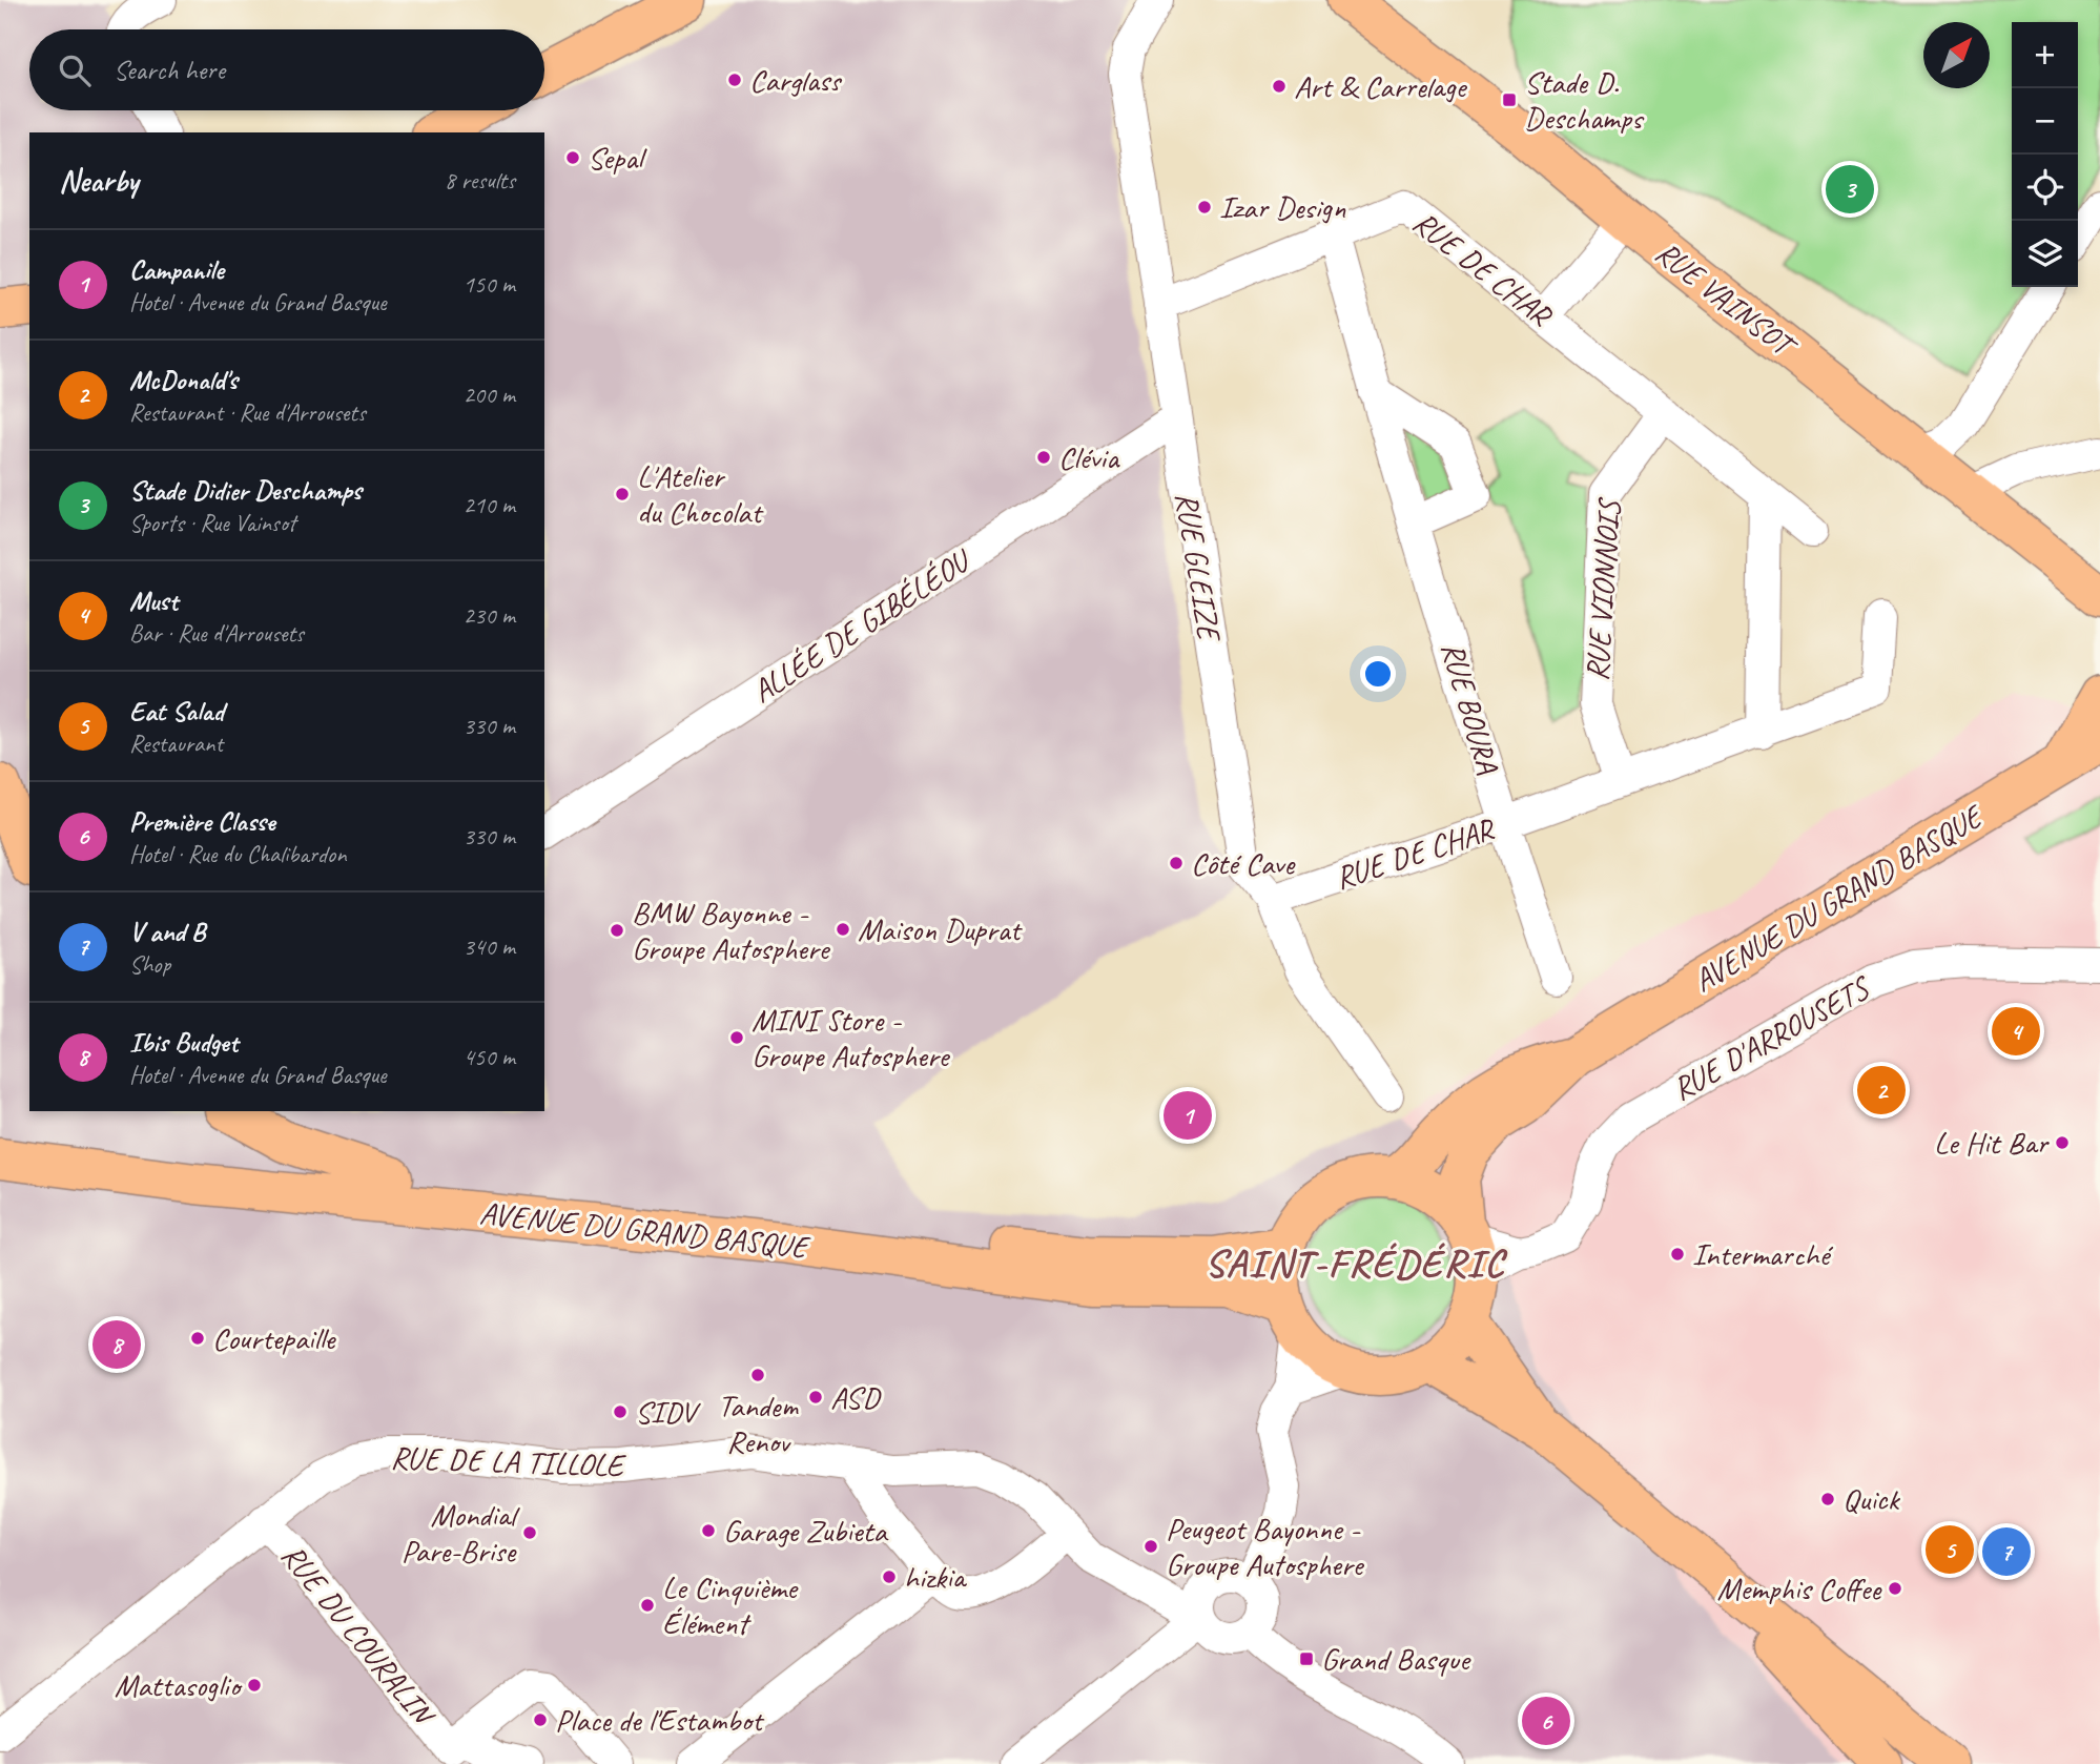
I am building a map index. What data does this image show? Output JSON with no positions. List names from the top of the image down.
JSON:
{
  "streets": {
    "main road": ["RUE VAINSOT", "AVENUE DU GRAND BASQUE"],
    "street": [
      "RUE DE CHAR",
      "RUE GLEIZE",
      "RUE VIONNOIS",
      "ALLÉE DE GIBÉLÉOU",
      "RUE BOURA",
      "RUE D'ARROUSETS",
      "RUE DE LA TILLOLE",
      "RUE DU COURALIN"
    ]
  },
  "crossings": [
    ["RUE DE CHAR", "RUE GLEIZE"],
    ["RUE DE CHAR", "RUE VIONNOIS"],
    ["RUE DE CHAR", "RUE BOURA"],
    ["RUE GLEIZE", "ALLÉE DE GIBÉLÉOU"],
    ["AVENUE DU GRAND BASQUE", "RUE D'ARROUSETS"],
    ["RUE DE LA TILLOLE", "RUE DU COURALIN"]
  ],
  "districts": ["SAINT-FRÉDÉRIC"],
  "places": {
    "other": [
      "Carglass",
      "Art & Carrelage",
      "Sepal",
      "Izar Design",
      "Clévia",
      "L'Atelier du Chocolat",
      "Côté Cave",
      "Maison Duprat",
      "BMW Bayonne - Groupe Autosphere",
      "MINI Store - Groupe Autosphere",
      "Le Hit Bar",
      "Intermarché",
      "Courtepaille",
      "Tandem Renov",
      "ASD",
      "SIDV",
      "Quick",
      "Garage Zubieta",
      "Mondial Pare-Brise",
      "Peugeot Bayonne - Groupe Autosphere",
      "hizkia",
      "Memphis Coffee",
      "Le Cinquième Élément",
      "Mattasoglio",
      "Place de l'Estambot"
    ],
    "transit": ["Stade D. Deschamps", "Grand Basque"]
  },
  "north": "top right",
  "page": {
    "map_buttons": ["+", "−"],
    "search": "Search here",
    "heading": ["Nearby", "8 results"],
    "pins": [
      "3",
      "4",
      "2",
      "1",
      "8",
      "5",
      "7",
      "6"
    ],
    "list": [
      {
        "mark": "1",
        "name": "Campanile",
        "note": "Hotel · Avenue du Grand Basque",
        "value": "150 m"
      },
      {
        "mark": "2",
        "name": "McDonald's",
        "note": "Restaurant · Rue d'Arrousets",
        "value": "200 m"
      },
      {
        "mark": "3",
        "name": "Stade Didier Deschamps",
        "note": "Sports · Rue Vainsot",
        "value": "210 m"
      },
      {
        "mark": "4",
        "name": "Must",
        "note": "Bar · Rue d'Arrousets",
        "value": "230 m"
      },
      {
        "mark": "5",
        "name": "Eat Salad",
        "note": "Restaurant",
        "value": "330 m"
      },
      {
        "mark": "6",
        "name": "Première Classe",
        "note": "Hotel · Rue du Chalibardon",
        "value": "330 m"
      },
      {
        "mark": "7",
        "name": "V and B",
        "note": "Shop",
        "value": "340 m"
      },
      {
        "mark": "8",
        "name": "Ibis Budget",
        "note": "Hotel · Avenue du Grand Basque",
        "value": "450 m"
      }
    ]
  }
}
